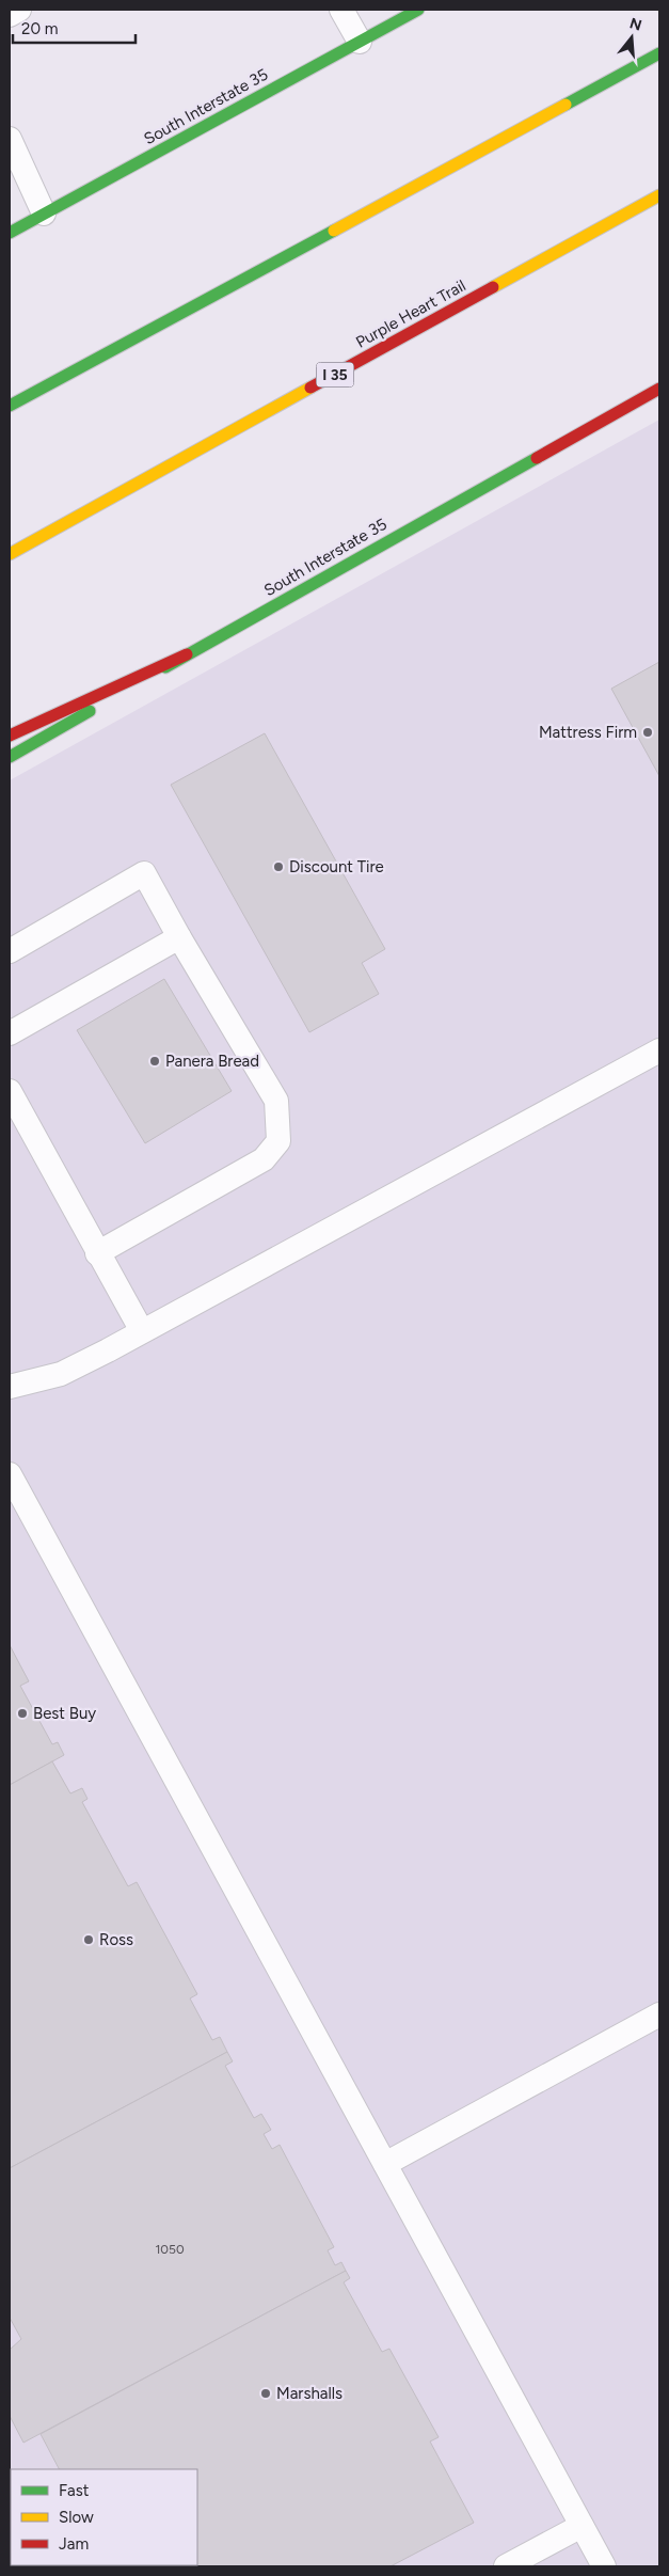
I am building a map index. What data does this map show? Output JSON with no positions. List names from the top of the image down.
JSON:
{
  "streets": {
    "main road": ["South Interstate 35", "Purple Heart Trail", "I 35"]
  },
  "places": [
    "Mattress Firm",
    "Discount Tire",
    "Panera Bread",
    "Best Buy",
    "Ross",
    "Marshalls"
  ],
  "house_numbers": ["1050"],
  "legend": ["Fast", "Slow", "Jam"],
  "scale_bar": "20 m",
  "north": "top"
}
